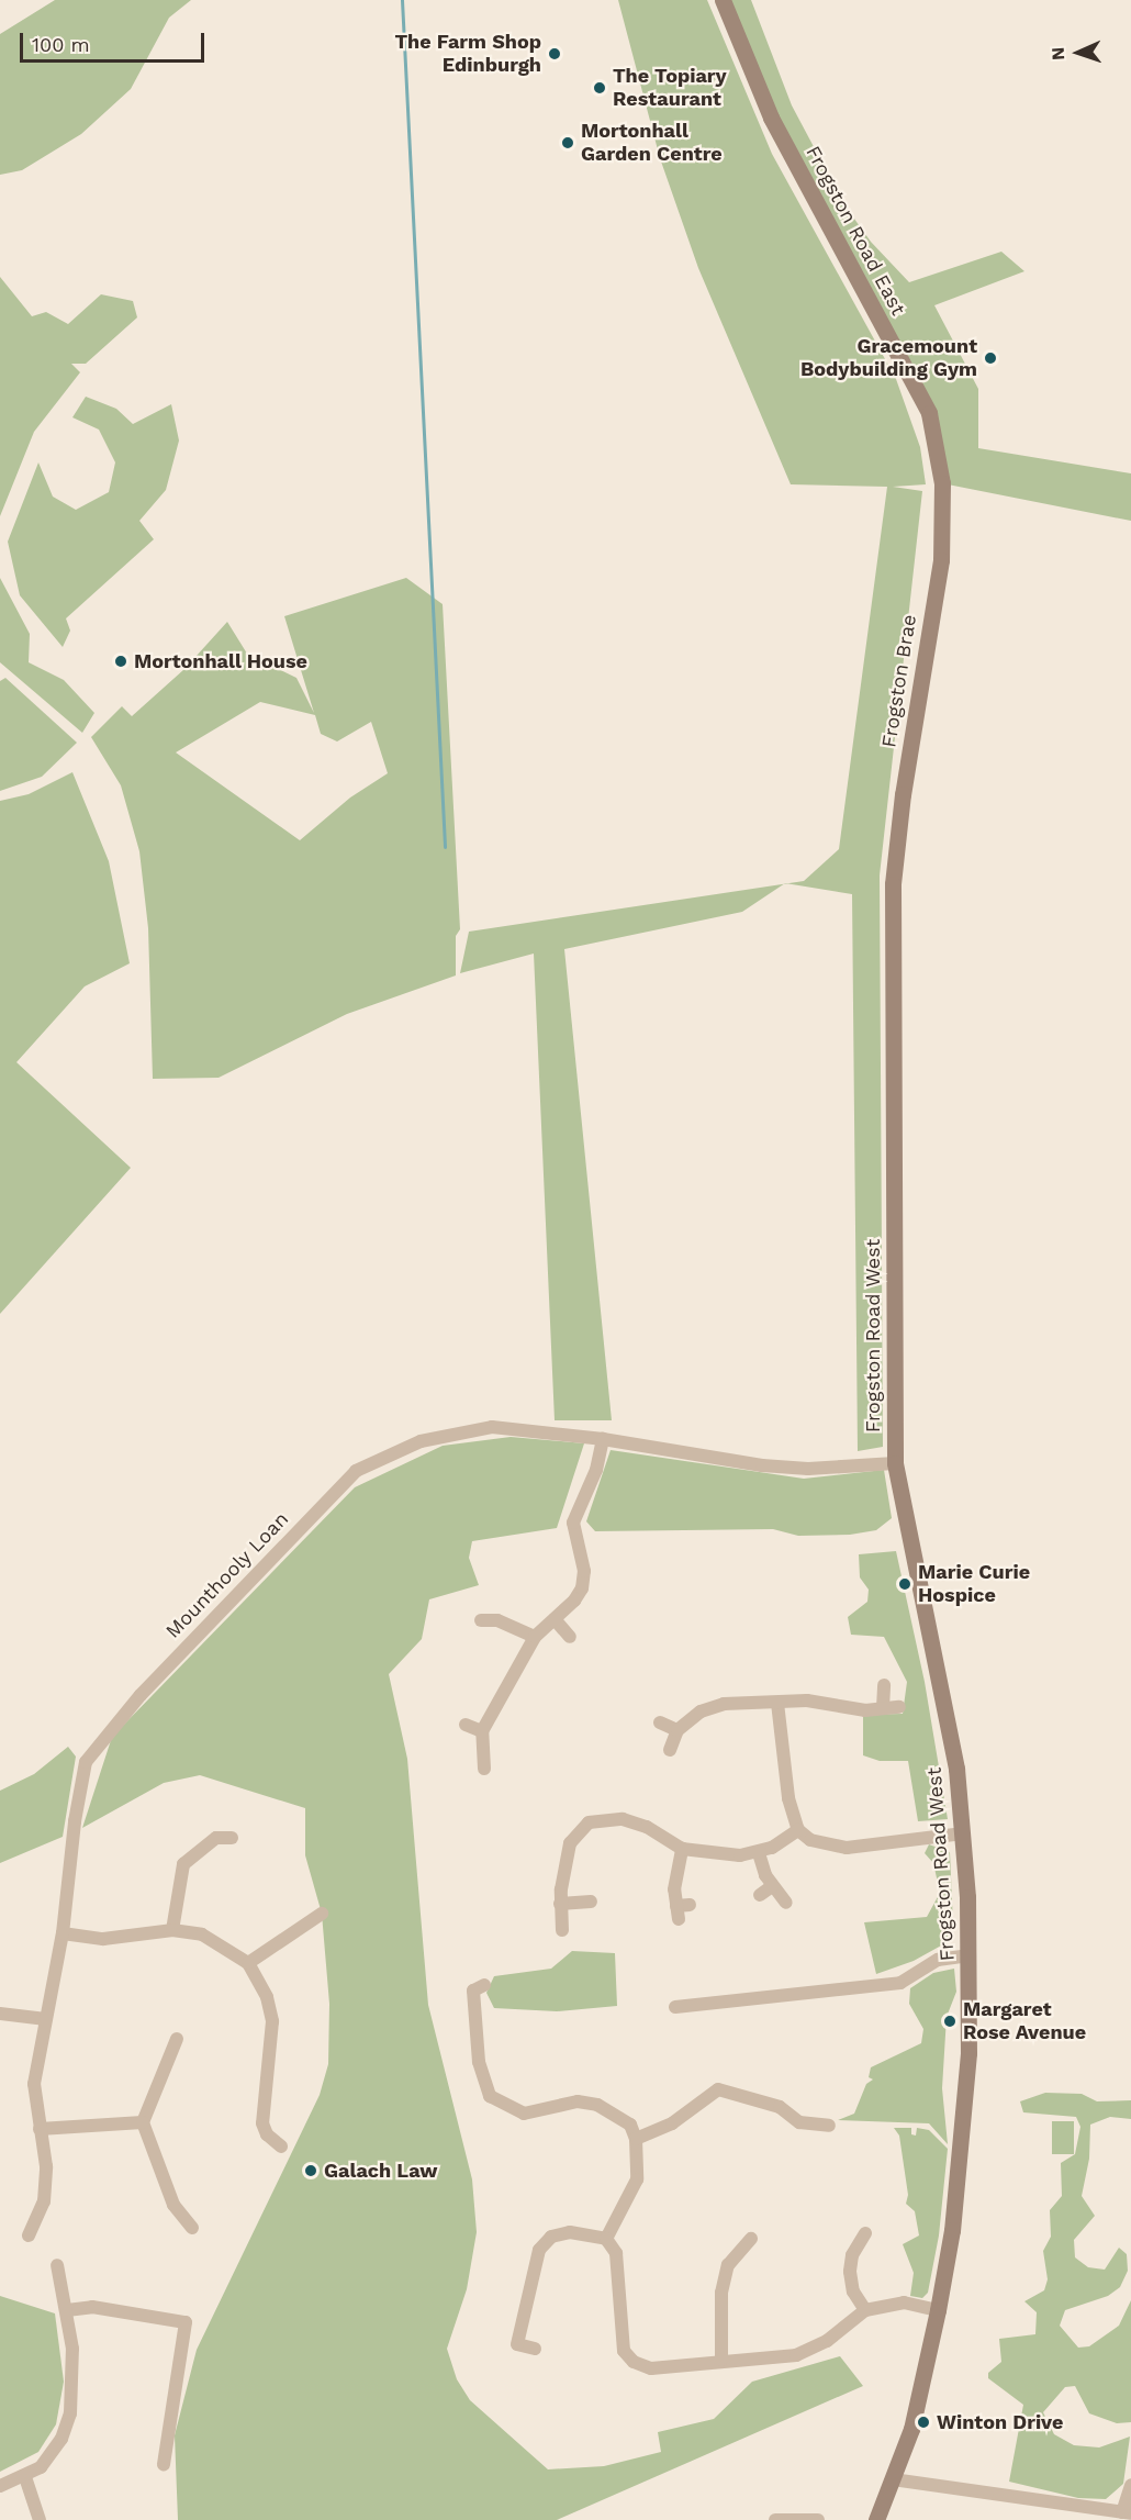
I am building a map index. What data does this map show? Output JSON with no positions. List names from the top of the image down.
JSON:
{
  "streets": {
    "main road": ["Frogston Road East", "Frogston Brae", "Frogston Road West"],
    "street": ["Mounthooly Loan"]
  },
  "crossings": [
    ["Frogston Road East", "Frogston Brae"],
    ["Frogston Brae", "Frogston Road West"],
    ["Frogston Road West", "Mounthooly Loan"]
  ],
  "places": [
    "The Farm Shop Edinburgh",
    "The Topiary Restaurant",
    "Mortonhall Garden Centre",
    "Gracemount Bodybuilding Gym",
    "Mortonhall House",
    "Marie Curie Hospice",
    "Margaret Rose Avenue",
    "Galach Law",
    "Winton Drive"
  ],
  "scale_bar": "100 m",
  "north": "left"
}
